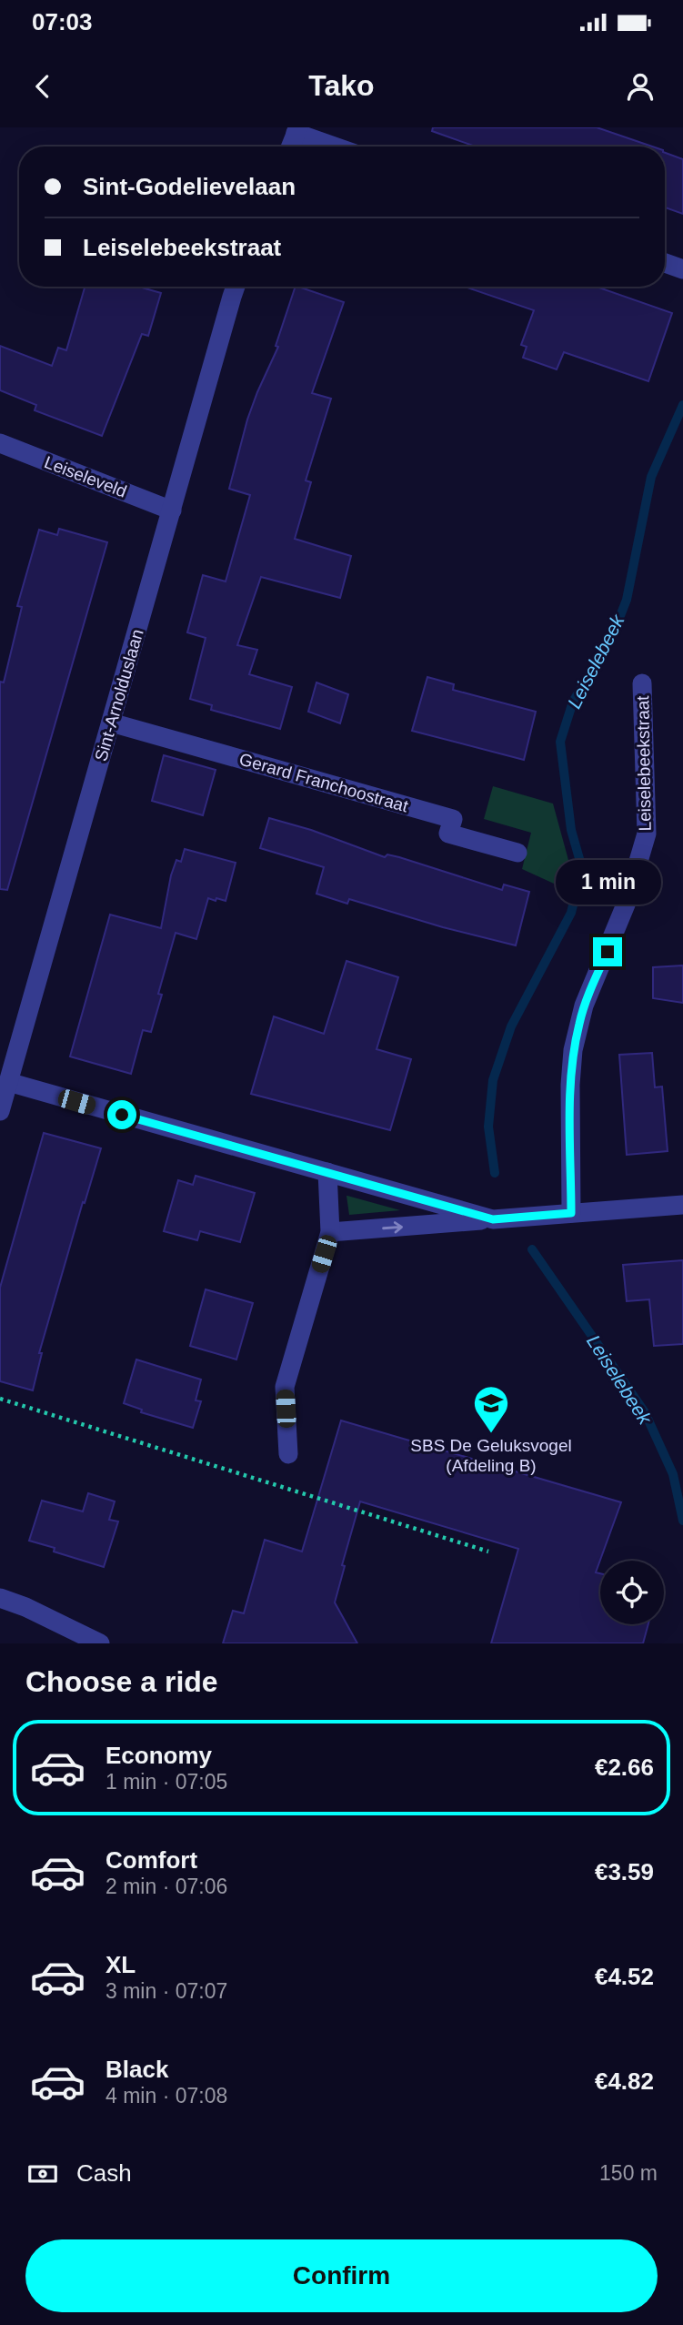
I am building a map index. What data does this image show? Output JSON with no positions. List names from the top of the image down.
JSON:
{
  "streets": {
    "street": [
      "Leiseleveld",
      "Sint-Arnolduslaan",
      "Leiselebeekstraat",
      "Gerard Franchoostraat"
    ]
  },
  "crossings": [
    ["Leiseleveld", "Sint-Arnolduslaan"],
    ["Sint-Arnolduslaan", "Gerard Franchoostraat"]
  ],
  "water": ["Leiselebeek"],
  "places": {
    "school or university": ["SBS De Geluksvogel (Afdeling B)"]
  },
  "page": {
    "status": "07:03",
    "header": "Tako",
    "banner": ["Sint-Godelievelaan", "Leiselebeekstraat"],
    "bubble": "1 min",
    "heading": "Choose a ride",
    "list": [
      {
        "name": "Economy",
        "note": "1 min · 07:05",
        "value": "€2.66"
      },
      {
        "name": "Comfort",
        "note": "2 min · 07:06",
        "value": "€3.59"
      },
      {
        "name": "XL",
        "note": "3 min · 07:07",
        "value": "€4.52"
      },
      {
        "name": "Black",
        "note": "4 min · 07:08",
        "value": "€4.82"
      }
    ],
    "pay": ["Cash", "150 m"],
    "buttons": "Confirm"
  }
}
